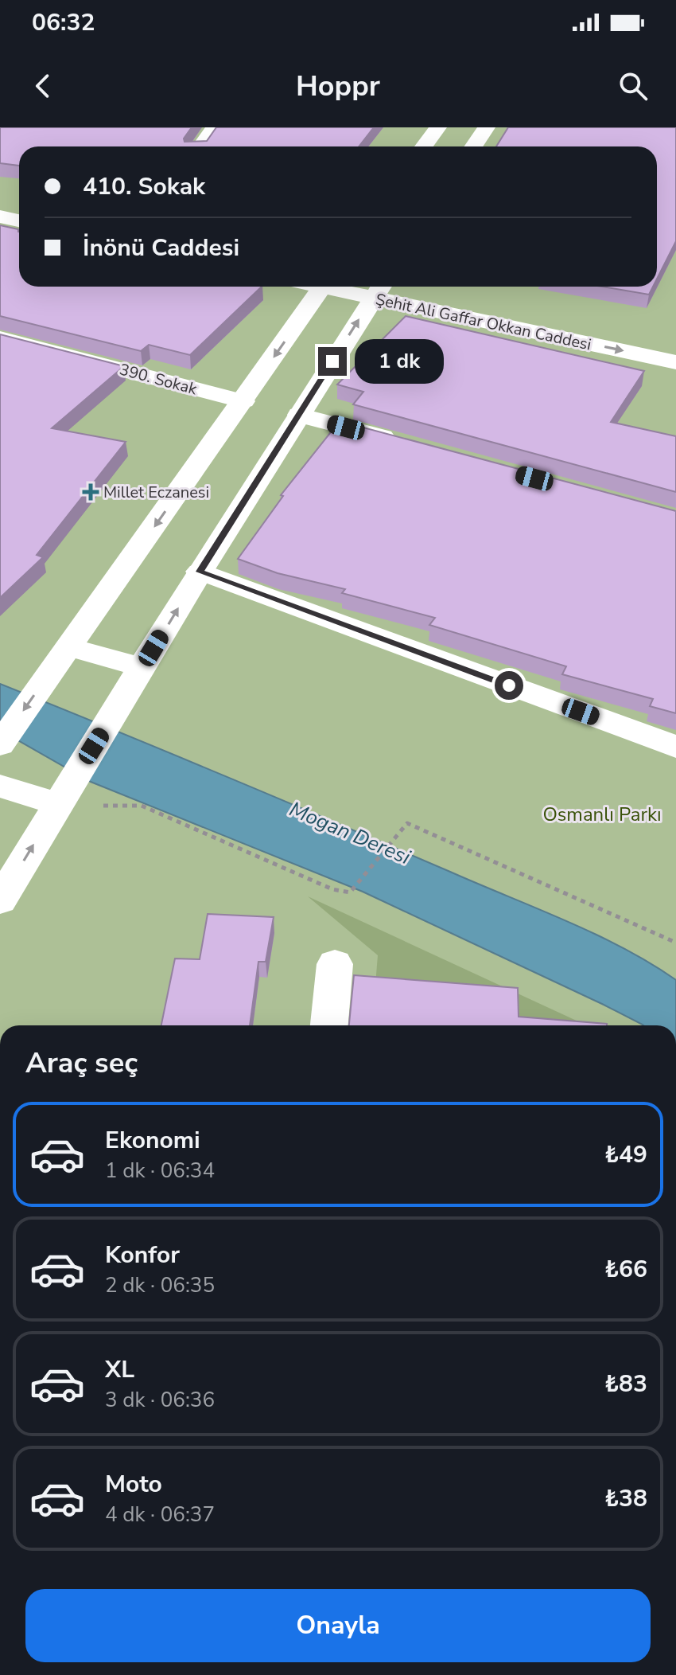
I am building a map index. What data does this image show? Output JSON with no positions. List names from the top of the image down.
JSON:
{
  "streets": {
    "main road": ["Şehit Ali Gaffar Okkan Caddesi", "390. Sokak"]
  },
  "one_way": ["Şehit Ali Gaffar Okkan Caddesi"],
  "water": ["Mogan Deresi"],
  "parks": ["Osmanlı Parkı"],
  "places": {
    "health": ["Millet Eczanesi"]
  },
  "page": {
    "status": "06:32",
    "header": "Hoppr",
    "banner": ["410. Sokak", "İnönü Caddesi"],
    "bubble": "1 dk",
    "heading": "Araç seç",
    "list": [
      {
        "name": "Ekonomi",
        "note": "1 dk · 06:34",
        "value": "₺49"
      },
      {
        "name": "Konfor",
        "note": "2 dk · 06:35",
        "value": "₺66"
      },
      {
        "name": "XL",
        "note": "3 dk · 06:36",
        "value": "₺83"
      },
      {
        "name": "Moto",
        "note": "4 dk · 06:37",
        "value": "₺38"
      }
    ],
    "buttons": "Onayla"
  }
}
